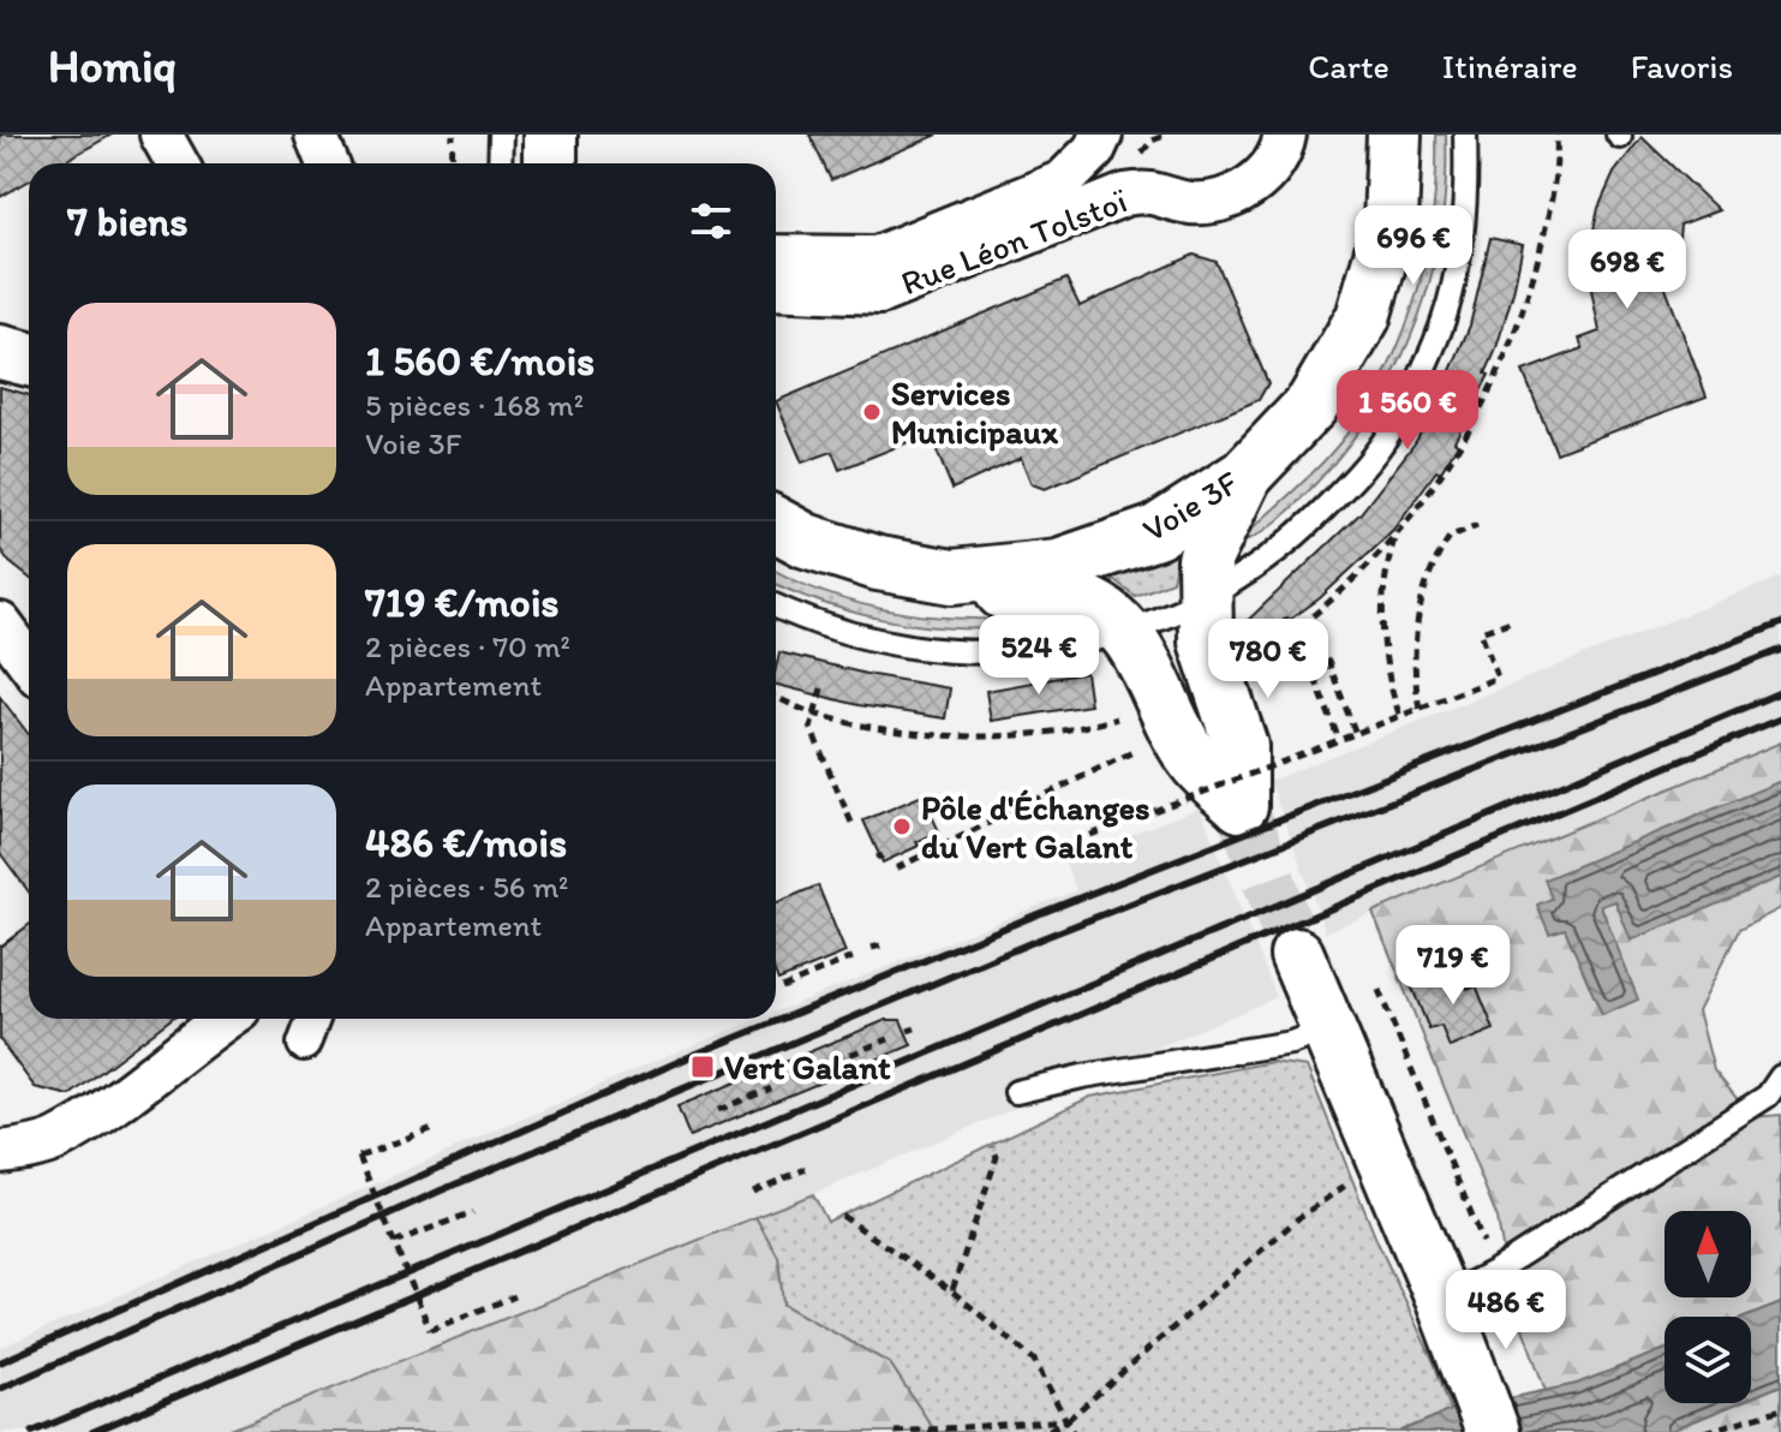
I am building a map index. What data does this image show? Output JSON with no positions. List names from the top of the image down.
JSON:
{
  "streets": {
    "main road": ["Voie 3F"],
    "street": ["Rue Léon Tolstoï"]
  },
  "places": {
    "other": ["Services Municipaux", "Pôle d'Échanges du Vert Galant"],
    "transit": ["Vert Galant"]
  },
  "north": "top",
  "page": {
    "header": "Homiq",
    "nav": ["Carte", "Itinéraire", "Favoris"],
    "heading": "7 biens",
    "price": [
      "696 €",
      "698 €",
      "1 560 €",
      "524 €",
      "780 €",
      "719 €",
      "486 €"
    ],
    "list": [
      {
        "name": "1 560 €/mois",
        "note": "5 pièces · 168 m² · Voie 3F"
      },
      {
        "name": "719 €/mois",
        "note": "2 pièces · 70 m² · Appartement"
      },
      {
        "name": "486 €/mois",
        "note": "2 pièces · 56 m² · Appartement"
      }
    ]
  }
}
